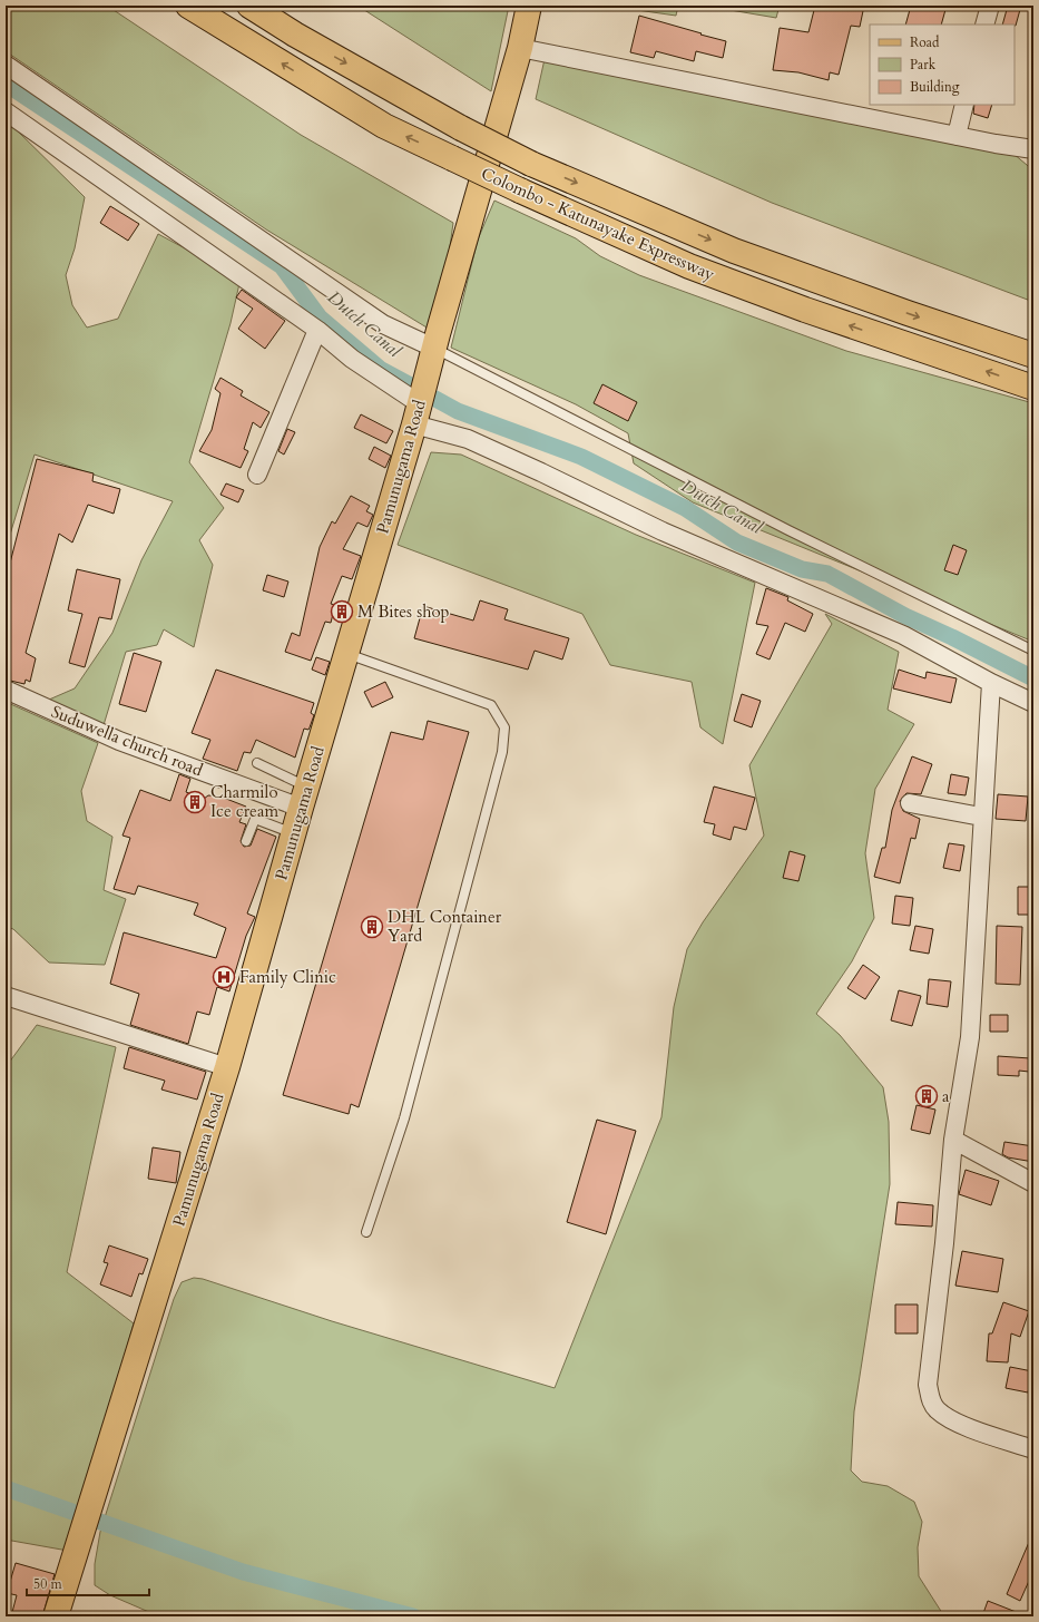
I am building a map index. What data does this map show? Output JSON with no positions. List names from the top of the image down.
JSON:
{
  "streets": {
    "main road": ["Colombo - Katunayake Expressway", "Pamunugama Road"],
    "street": ["Suduwella church road"]
  },
  "crossings": [
    ["Pamunugama Road", "Suduwella church road"]
  ],
  "water": ["Dutch Canal"],
  "places": {
    "building": [
      "M Bites shop",
      "Charmilo Ice cream",
      "DHL Container Yard",
      "a"
    ],
    "hospital": ["Family Clinic"]
  },
  "legend": ["Road", "Park", "Building"],
  "scale_bar": "50 m"
}
